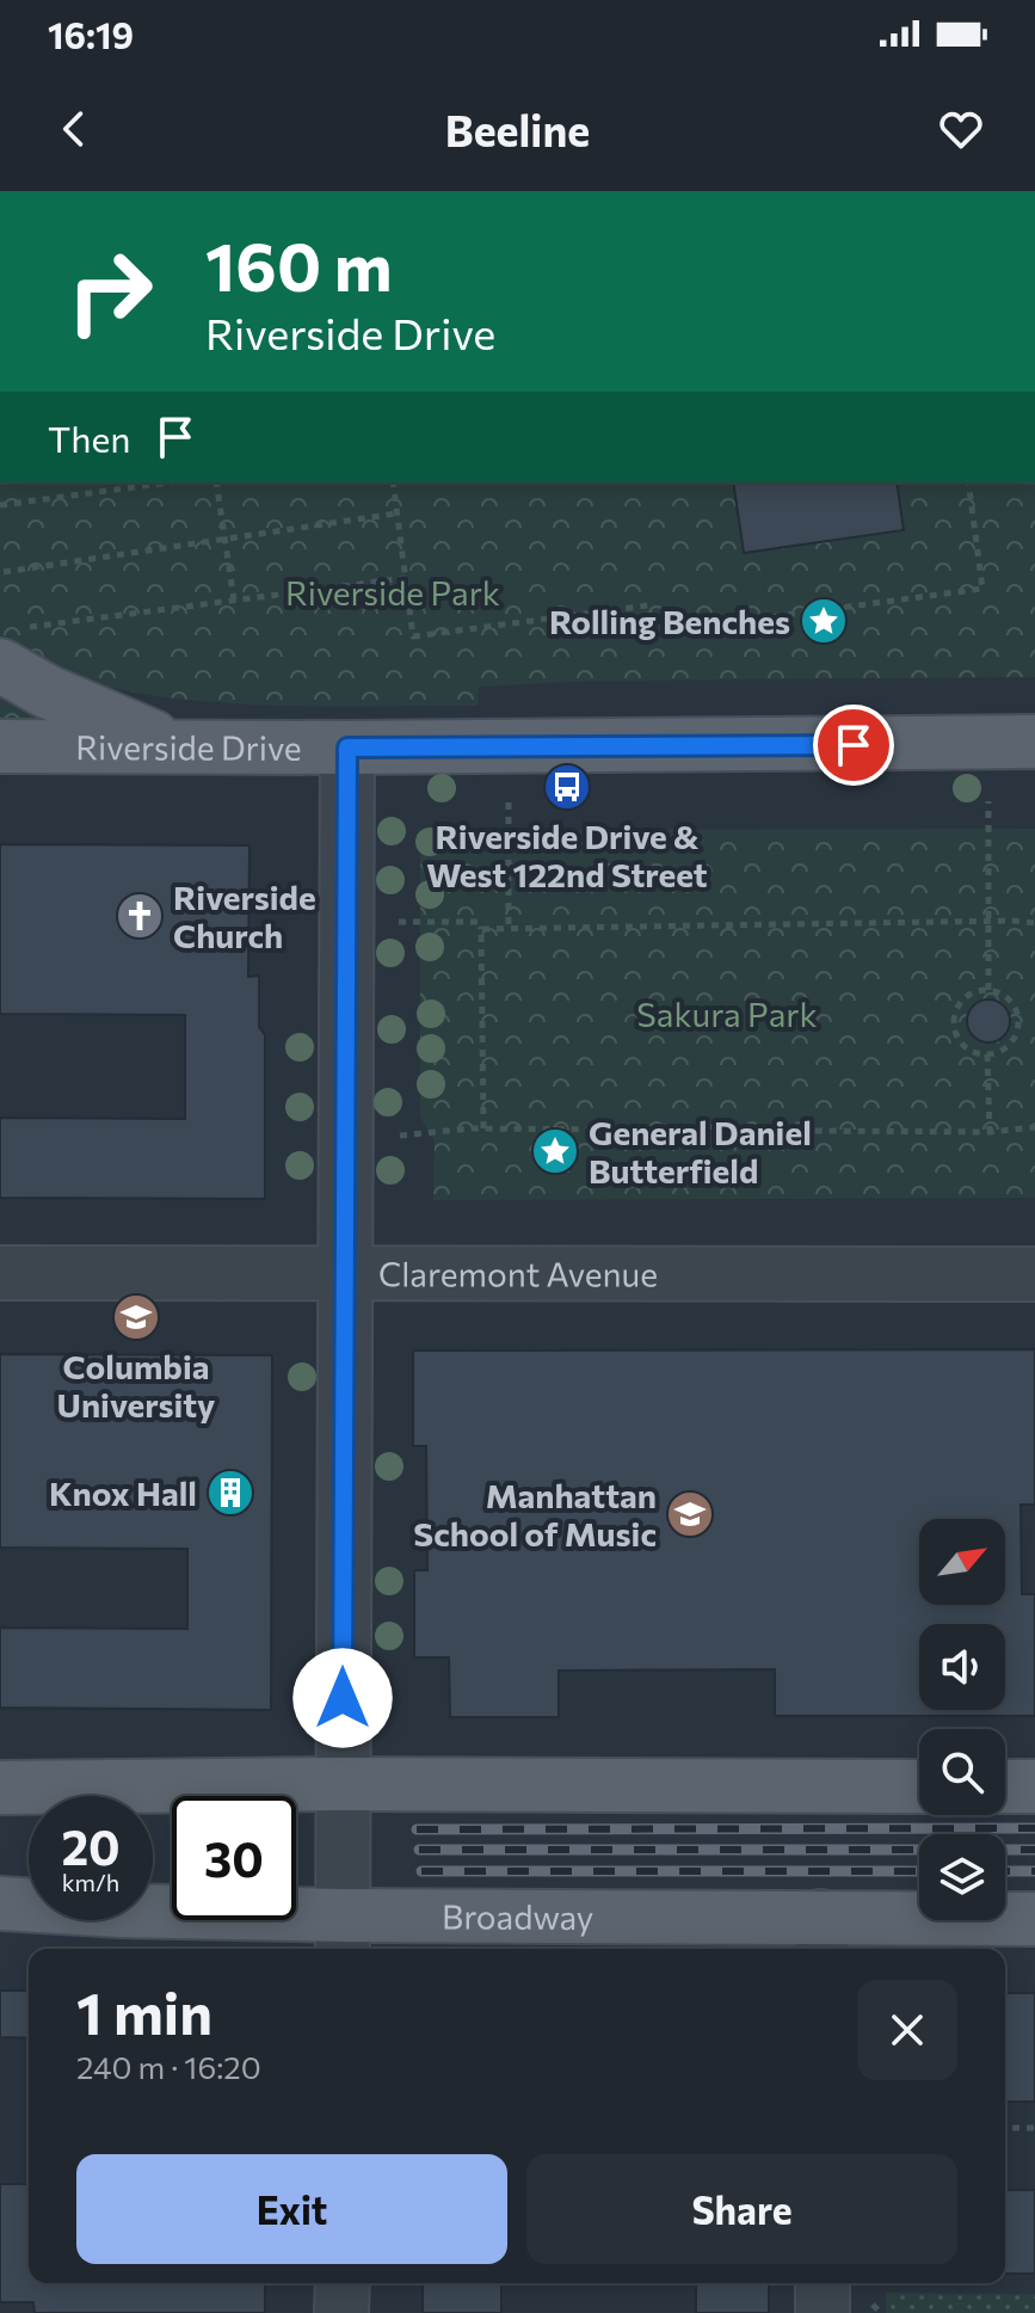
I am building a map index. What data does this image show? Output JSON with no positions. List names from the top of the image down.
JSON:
{
  "streets": {
    "main road": ["Riverside Drive", "Broadway"],
    "street": ["Claremont Avenue"]
  },
  "parks": ["Riverside Park", "Sakura Park"],
  "places": {
    "place": ["Rolling Benches", "General Daniel Butterfield"],
    "bus stop": ["Riverside Drive & West 122nd Street"],
    "church": ["Riverside Church"],
    "school or university": ["Columbia University", "Manhattan School of Music"],
    "building": ["Knox Hall"]
  },
  "north": "top right",
  "page": {
    "status": "16:19",
    "header": "Beeline",
    "turn": ["160 m", "Riverside Drive"],
    "then": "Then",
    "speed": "20 km/h",
    "limit": "30",
    "heading": ["1 min", "240 m · 16:20"],
    "buttons": ["Exit", "Share"]
  }
}
